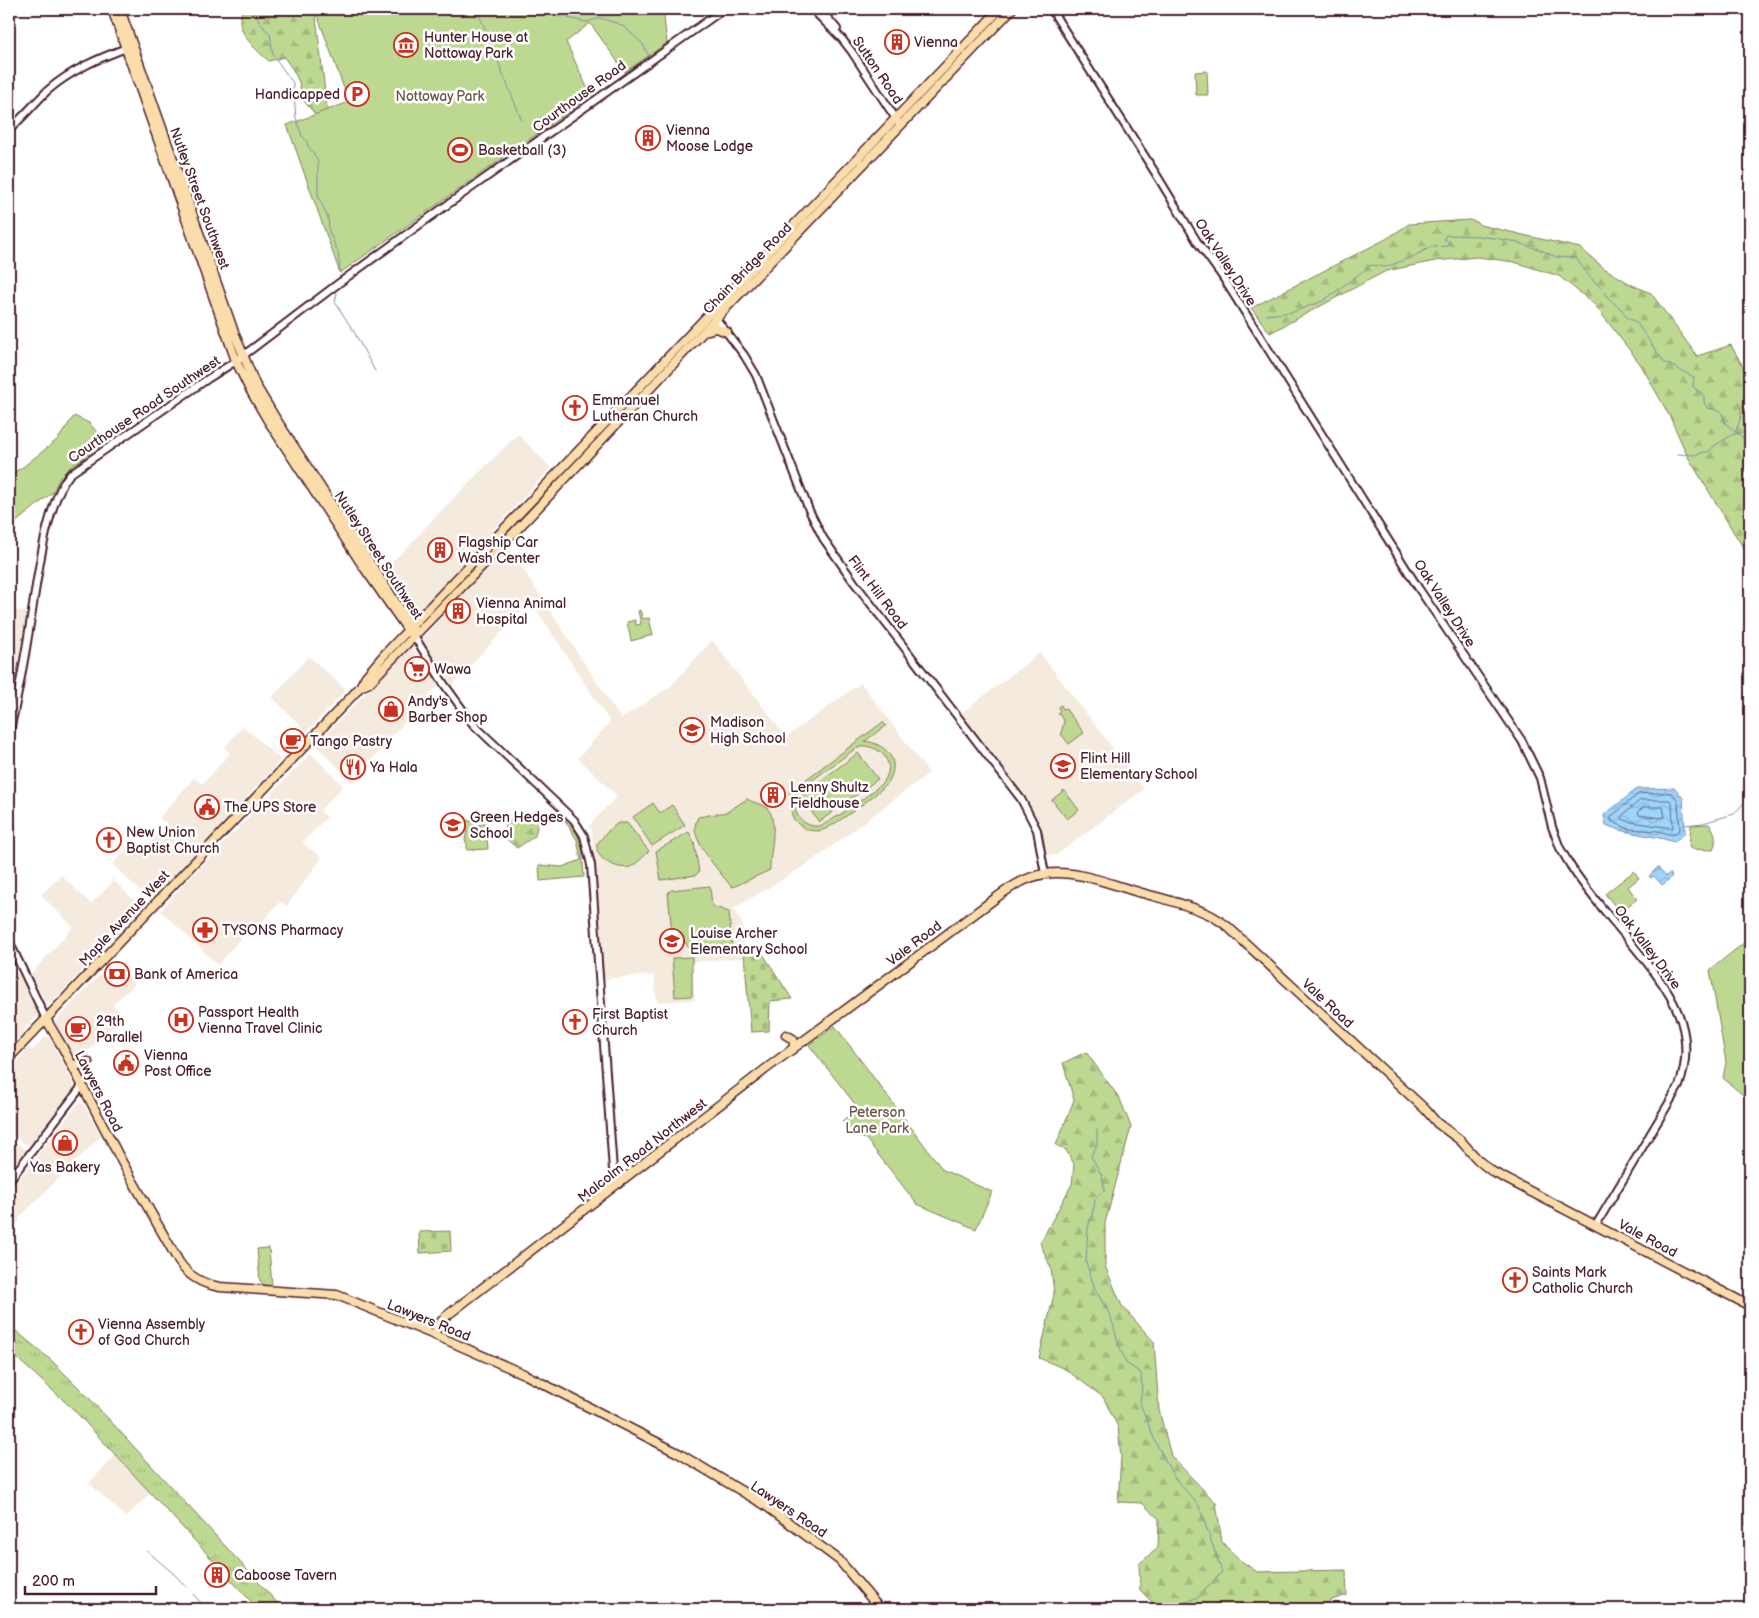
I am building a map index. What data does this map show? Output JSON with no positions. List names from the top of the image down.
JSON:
{
  "streets": {
    "main road": [
      "Nutley Street Southwest",
      "Chain Bridge Road",
      "Maple Avenue West",
      "Vale Road",
      "Lawyers Road",
      "Malcolm Road Northwest"
    ],
    "street": [
      "Sutton Road",
      "Courthouse Road",
      "Oak Valley Drive",
      "Courthouse Road Southwest",
      "Flint Hill Road"
    ]
  },
  "crossings": [
    ["Sutton Road", "Chain Bridge Road"],
    ["Courthouse Road", "Courthouse Road Southwest"],
    ["Nutley Street Southwest", "Courthouse Road Southwest"],
    ["Nutley Street Southwest", "Maple Avenue West"],
    ["Oak Valley Drive", "Vale Road"],
    ["Chain Bridge Road", "Flint Hill Road"],
    ["Chain Bridge Road", "Maple Avenue West"],
    ["Flint Hill Road", "Vale Road"],
    ["Maple Avenue West", "Lawyers Road"],
    ["Vale Road", "Malcolm Road Northwest"],
    ["Lawyers Road", "Malcolm Road Northwest"]
  ],
  "parks": ["Nottoway Park", "Peterson Lane Park"],
  "places": {
    "building": [
      "Vienna",
      "Vienna Moose Lodge",
      "Flagship Car Wash Center",
      "Vienna Animal Hospital",
      "Lenny Shultz Fieldhouse",
      "Caboose Tavern"
    ],
    "museum": ["Hunter House at Nottoway Park"],
    "parking": ["Handicapped"],
    "sports": ["Basketball (3)"],
    "church": [
      "Emmanuel Lutheran Church",
      "New Union Baptist Church",
      "First Baptist Church",
      "Saints Mark Catholic Church",
      "Vienna Assembly of God Church"
    ],
    "supermarket": ["Wawa"],
    "shop": ["Andy's Barber Shop", "Yas Bakery"],
    "school or university": [
      "Madison High School",
      "Flint Hill Elementary School",
      "Green Hedges School",
      "Louise Archer Elementary School"
    ],
    "cafe": ["Tango Pastry", "29th Parallel"],
    "restaurant": ["Ya Hala"],
    "public building": ["The UPS Store", "Vienna Post Office"],
    "pharmacy": ["TYSONS Pharmacy"],
    "bank": ["Bank of America"],
    "hospital": ["Passport Health Vienna Travel Clinic"]
  },
  "scale_bar": "200 m"
}
